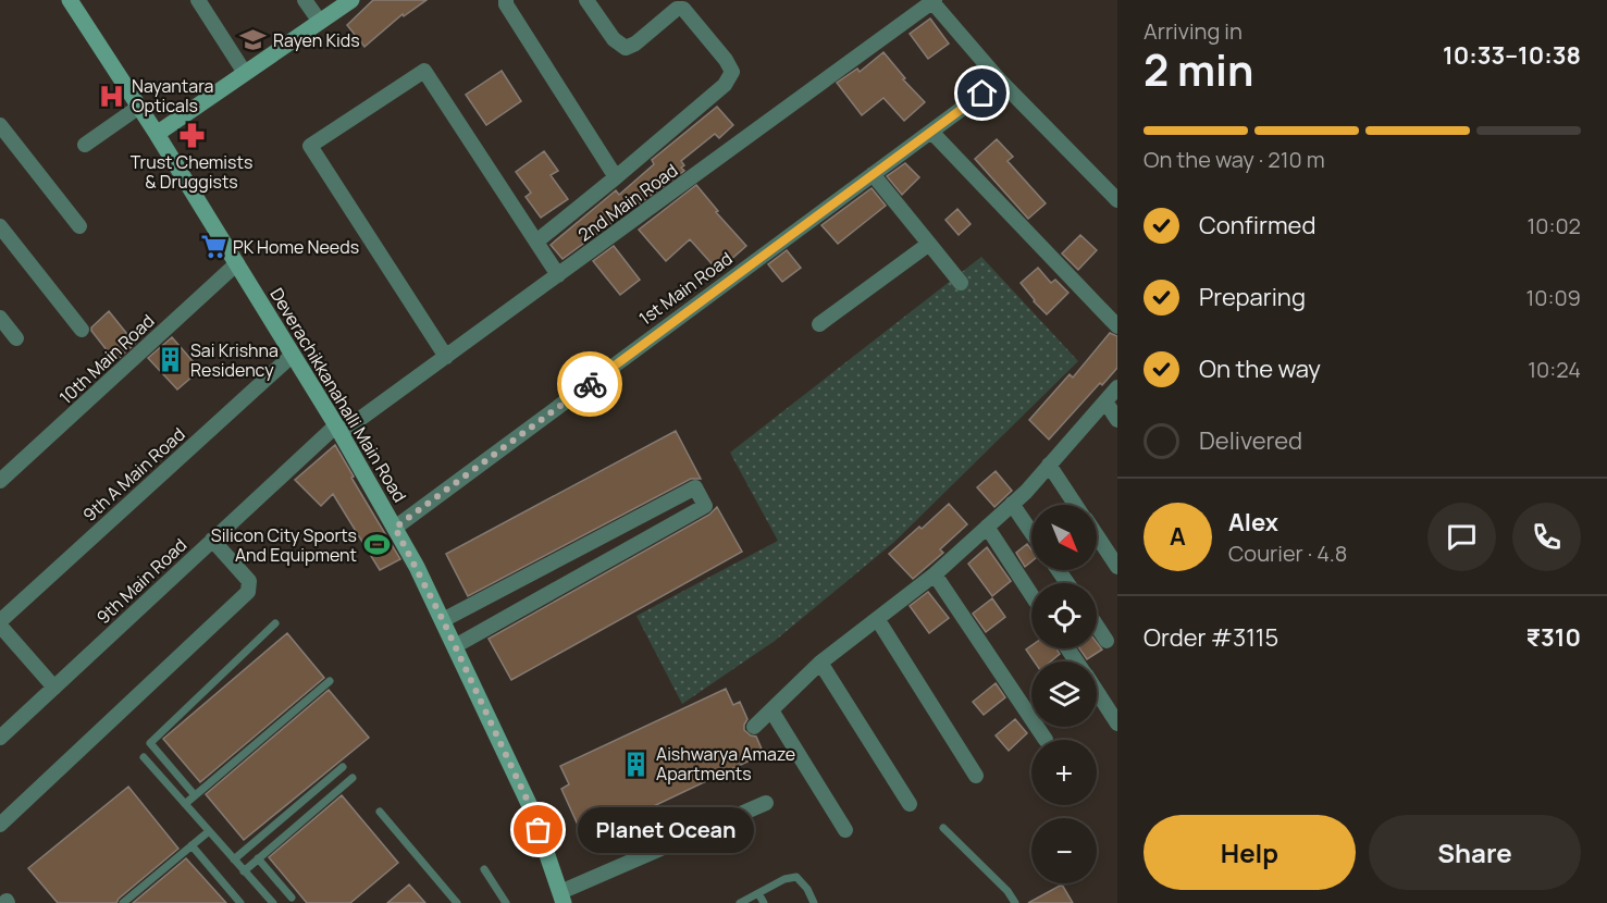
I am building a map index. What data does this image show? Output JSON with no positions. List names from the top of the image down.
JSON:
{
  "streets": {
    "street": [
      "2nd Main Road",
      "1st Main Road",
      "10th Main Road",
      "Deverachikkanahalli Main Road",
      "9th A Main Road",
      "9th Main Road"
    ]
  },
  "crossings": [
    ["2nd Main Road", "Deverachikkanahalli Main Road"],
    ["2nd Main Road", "9th Main Road"],
    ["1st Main Road", "Deverachikkanahalli Main Road"],
    ["10th Main Road", "Deverachikkanahalli Main Road"],
    ["Deverachikkanahalli Main Road", "9th A Main Road"],
    ["Deverachikkanahalli Main Road", "9th Main Road"]
  ],
  "places": {
    "school or university": ["Rayen Kids"],
    "hospital": ["Nayantara Opticals"],
    "pharmacy": ["Trust Chemists & Druggists"],
    "supermarket": ["PK Home Needs"],
    "building": ["Sai Krishna Residency", "Aishwarya Amaze Apartments"],
    "sports": ["Silicon City Sports And Equipment"],
    "other": ["Planet Ocean"]
  },
  "north": "bottom right",
  "page": {
    "heading": ["2 min", "Arriving in", "10:33–10:38"],
    "panel": [
      "Alex",
      "Courier · 4.8",
      "Order #3115",
      "₹310"
    ],
    "bar": "On the way · 210 m",
    "list": [
      ["Confirmed", "10:02"],
      ["Preparing", "10:09"],
      ["On the way", "10:24"],
      "Delivered"
    ],
    "round": "A",
    "map_buttons": ["+", "−"],
    "buttons": ["Help", "Share"],
    "bubble": "Planet Ocean"
  }
}
